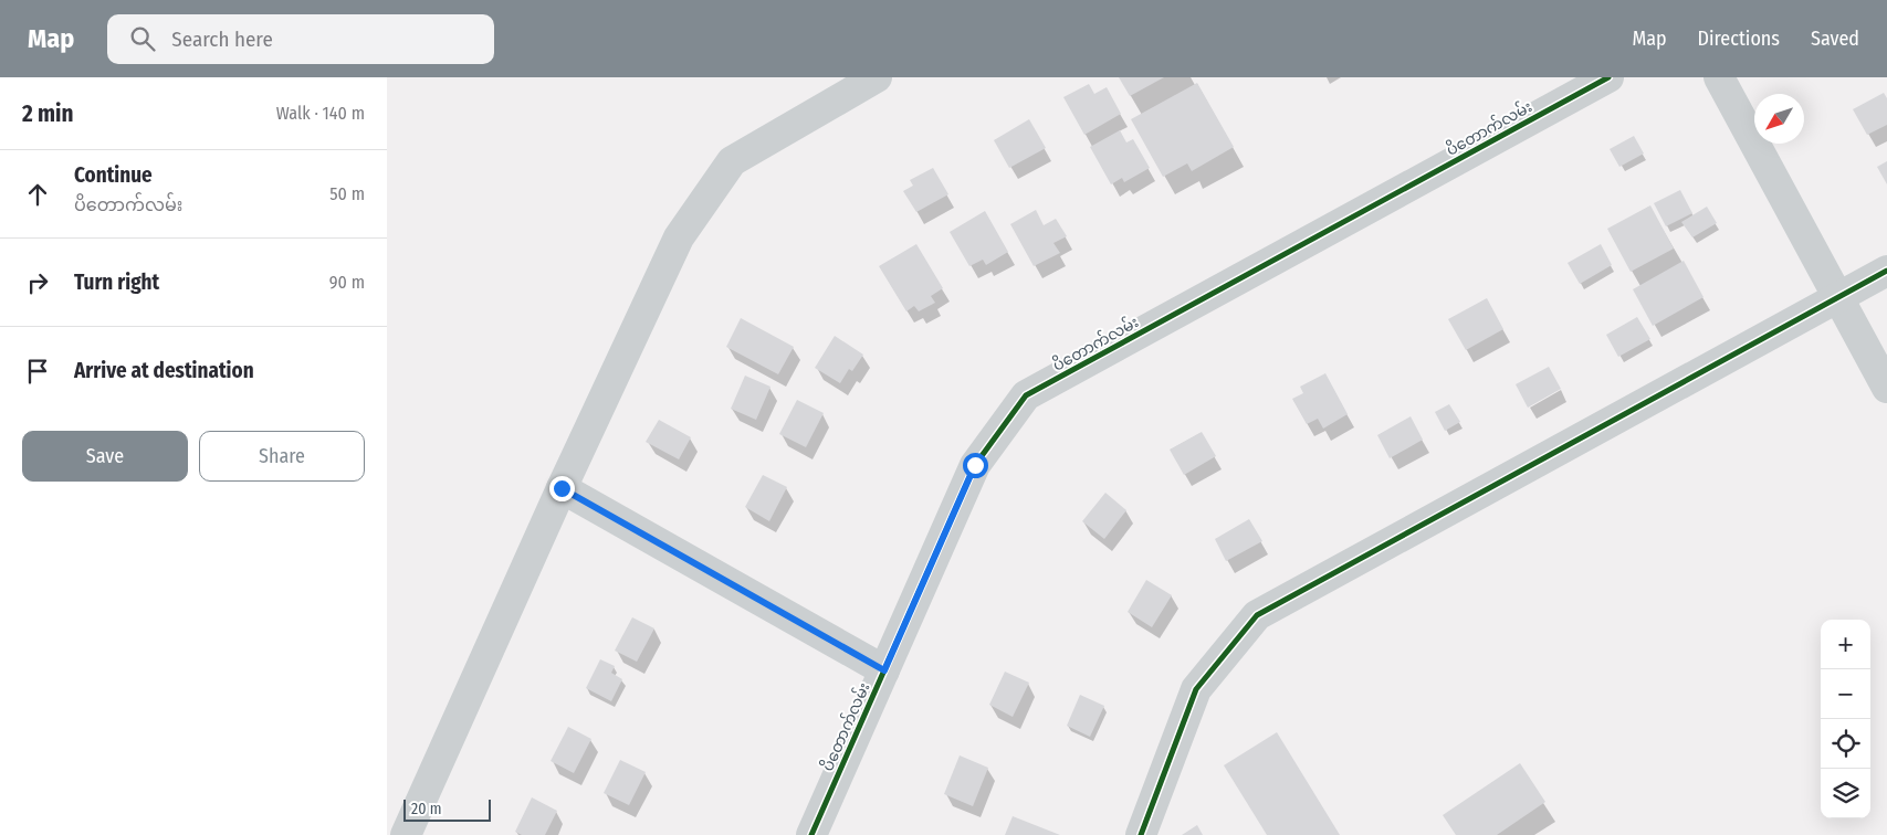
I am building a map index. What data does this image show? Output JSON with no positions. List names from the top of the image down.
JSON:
{
  "streets": {
    "street": ["ပိတောက်လမ်း"]
  },
  "scale_bar": "20 m",
  "north": "bottom left",
  "page": {
    "header": "Map",
    "search": "Search here",
    "nav": ["Map", "Directions", "Saved"],
    "heading": ["2 min", "Walk · 140 m"],
    "list": [
      ["Continue", "ပိတောက်လမ်း", "50 m"],
      ["Turn right", "90 m"],
      "Arrive at destination"
    ],
    "buttons": ["Save", "Share"],
    "map_buttons": ["+", "−"],
    "scale": "20 m"
  }
}
